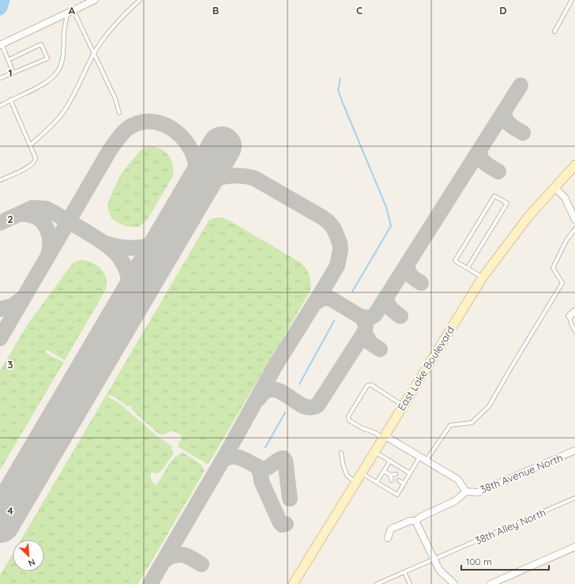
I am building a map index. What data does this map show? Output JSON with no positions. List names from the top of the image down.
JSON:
{
  "streets": {
    "street": ["East Lake Boulevard", "38th Avenue North"],
    "lane": ["38th Alley North"]
  },
  "scale_bar": "100 m",
  "north": "bottom right",
  "grid": {
    "columns": [
      "A",
      "B",
      "C",
      "D"
    ],
    "rows": [
      "1",
      "2",
      "3",
      "4"
    ]
  }
}
